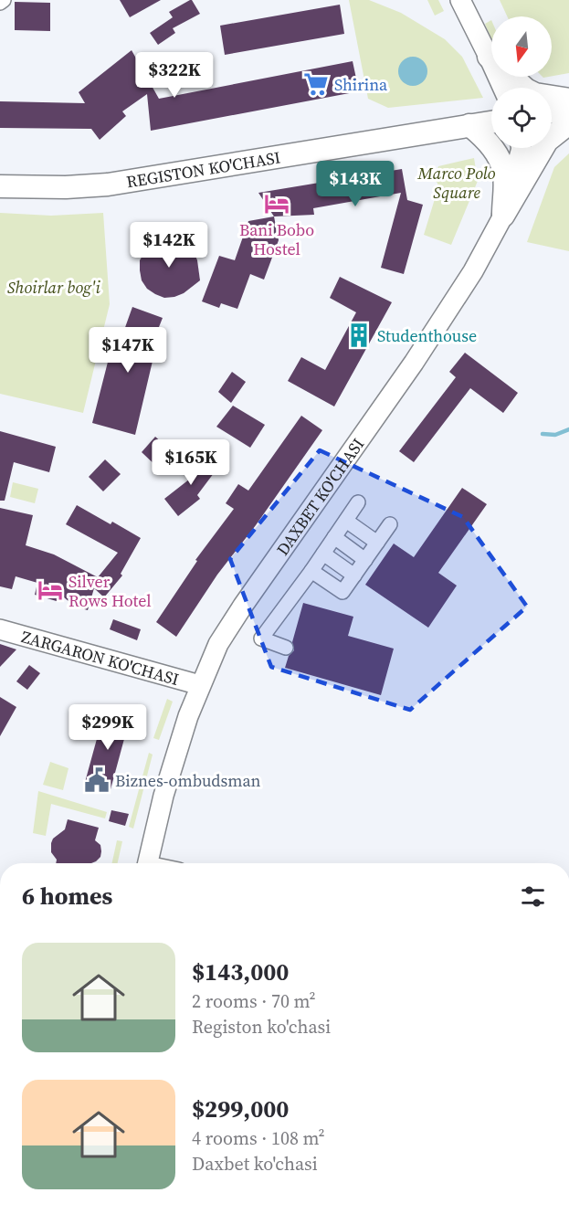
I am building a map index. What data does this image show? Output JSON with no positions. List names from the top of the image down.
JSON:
{
  "streets": {
    "main road": ["REGISTON KO'CHASI", "DAXBET KO'CHASI", "ZARGARON KO'CHASI"]
  },
  "crossings": [
    ["DAXBET KO'CHASI", "ZARGARON KO'CHASI"]
  ],
  "parks": ["Marco Polo Square", "Shoirlar bog'i"],
  "places": {
    "supermarket": ["Shirina"],
    "hotel": ["Bani Bobo Hostel", "Silver Rows Hotel"],
    "building": ["Studenthouse"],
    "public building": ["Biznes-ombudsman"]
  },
  "north": "bottom",
  "page": {
    "price": [
      "$322K",
      "$143K",
      "$142K",
      "$147K",
      "$165K",
      "$299K"
    ],
    "heading": "6 homes",
    "list": [
      {
        "name": "$143,000",
        "note": "2 rooms · 70 m² · Registon ko'chasi"
      },
      {
        "name": "$299,000",
        "note": "4 rooms · 108 m² · Daxbet ko'chasi"
      }
    ]
  }
}
